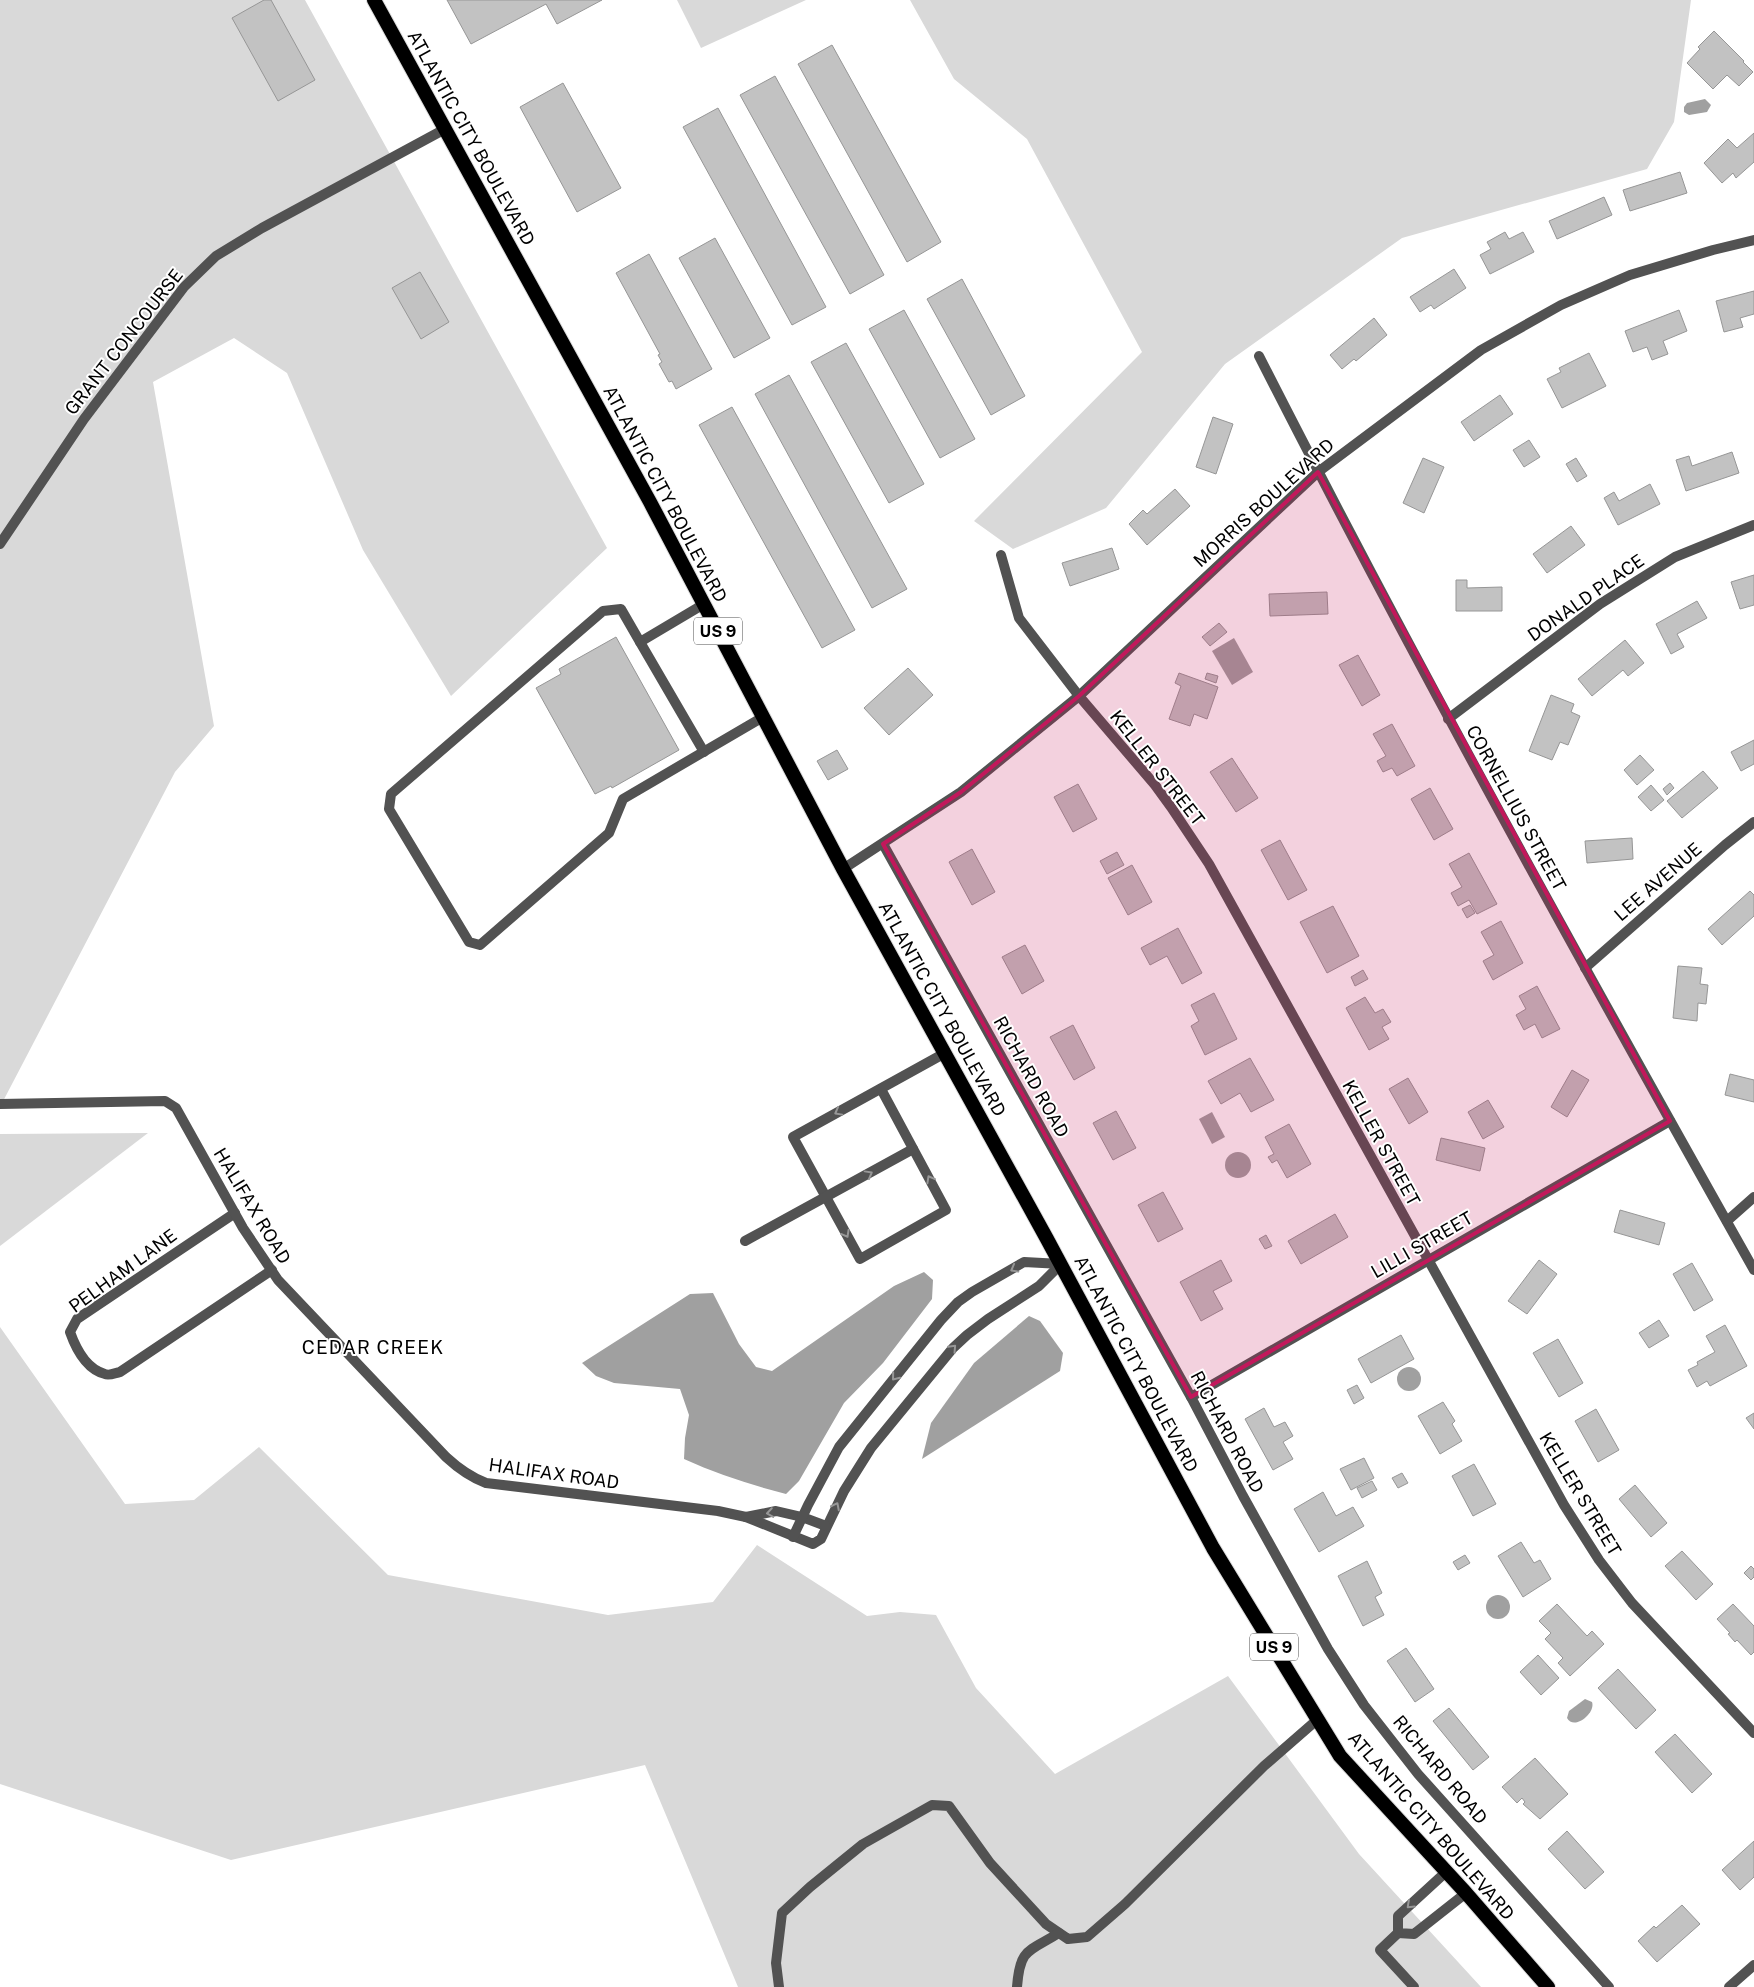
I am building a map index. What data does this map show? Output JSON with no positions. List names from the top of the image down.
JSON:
{
  "streets": {
    "highway": ["ATLANTIC CITY BOULEVARD", "US 9"],
    "street": [
      "GRANT CONCOURSE",
      "MORRIS BOULEVARD",
      "DONALD PLACE",
      "KELLER STREET",
      "CORNELLIUS STREET",
      "LEE AVENUE",
      "RICHARD ROAD",
      "HALIFAX ROAD",
      "LILLI STREET",
      "PELHAM LANE"
    ]
  },
  "crossings": [
    ["ATLANTIC CITY BOULEVARD", "GRANT CONCOURSE"],
    ["ATLANTIC CITY BOULEVARD", "MORRIS BOULEVARD"],
    ["MORRIS BOULEVARD", "KELLER STREET"],
    ["MORRIS BOULEVARD", "CORNELLIUS STREET"],
    ["MORRIS BOULEVARD", "RICHARD ROAD"],
    ["DONALD PLACE", "CORNELLIUS STREET"],
    ["KELLER STREET", "LILLI STREET"],
    ["CORNELLIUS STREET", "LEE AVENUE"],
    ["CORNELLIUS STREET", "LILLI STREET"],
    ["RICHARD ROAD", "LILLI STREET"],
    ["HALIFAX ROAD", "PELHAM LANE"]
  ],
  "districts": ["CEDAR CREEK"]
}
